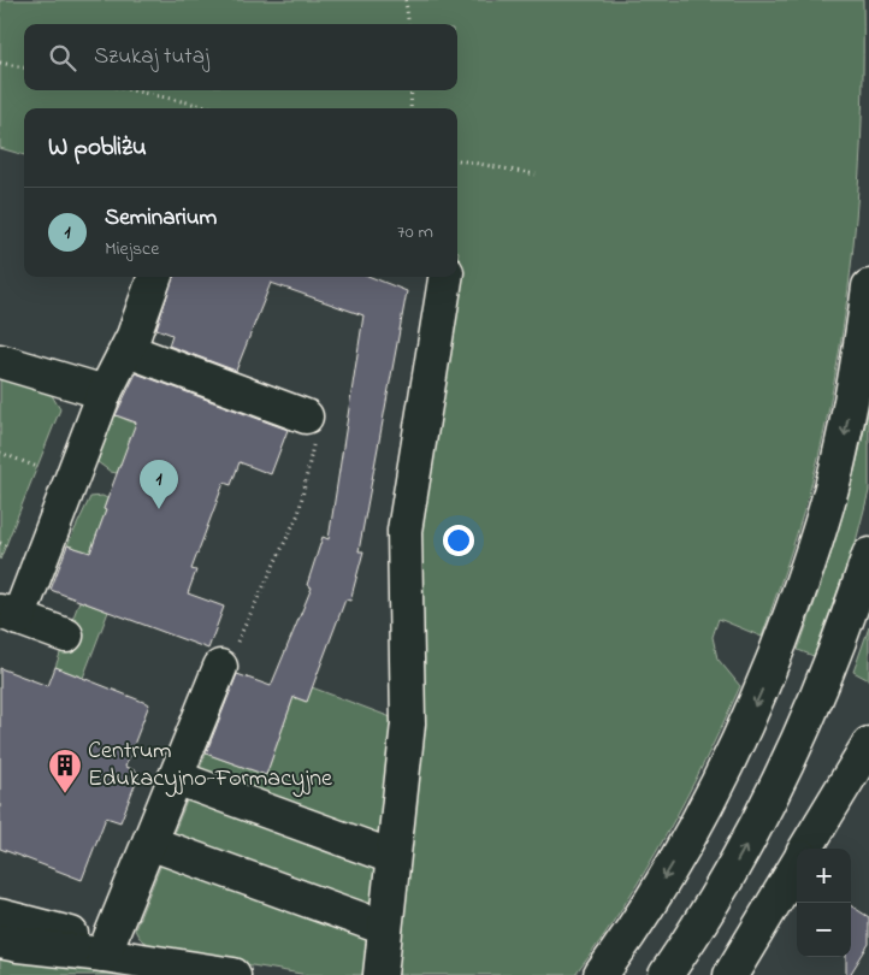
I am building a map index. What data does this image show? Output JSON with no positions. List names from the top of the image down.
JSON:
{
  "places": {
    "building": ["Centrum Edukacyjno-Formacyjne"]
  },
  "page": {
    "search": "Szukaj tutaj",
    "heading": "W pobliżu",
    "list": [
      {
        "mark": "1",
        "name": "Seminarium",
        "note": "Miejsce",
        "value": "70 m"
      }
    ],
    "pins": "1",
    "map_buttons": ["+", "−"]
  }
}
